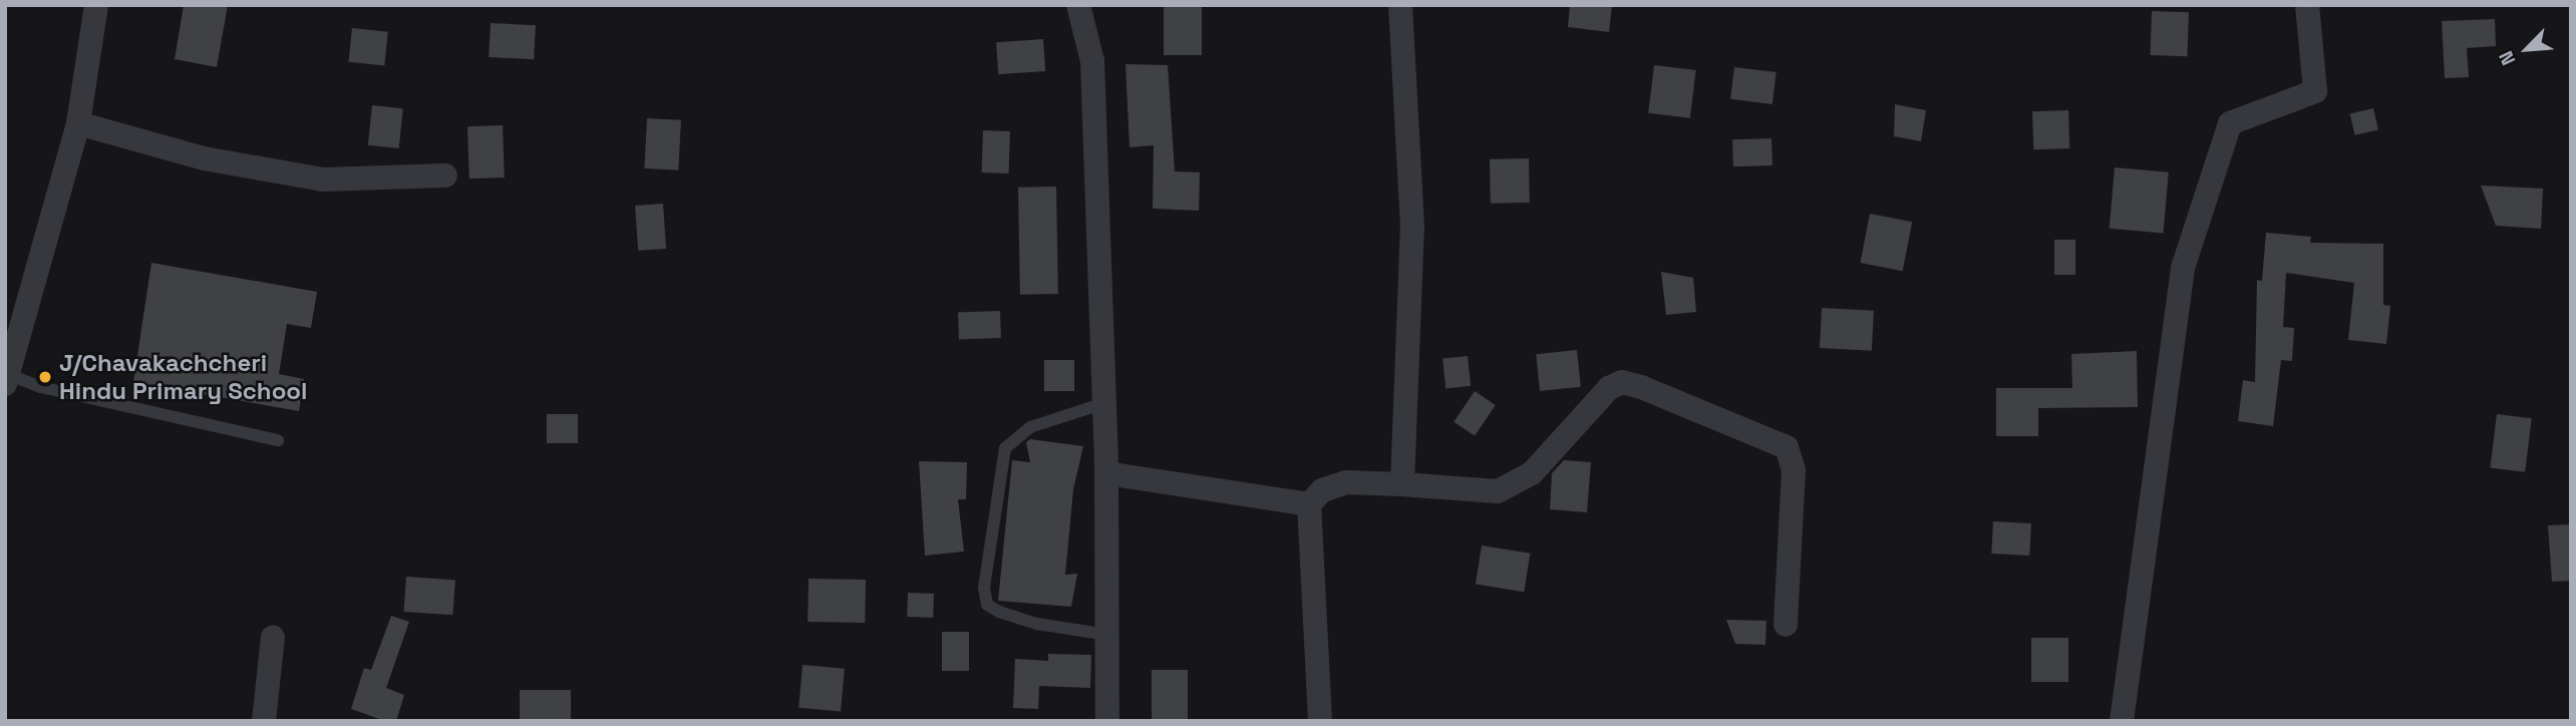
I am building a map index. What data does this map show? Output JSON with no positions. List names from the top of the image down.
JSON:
{
  "places": ["J/Chavakachcheri Hindu Primary School"],
  "north": "bottom left"
}
